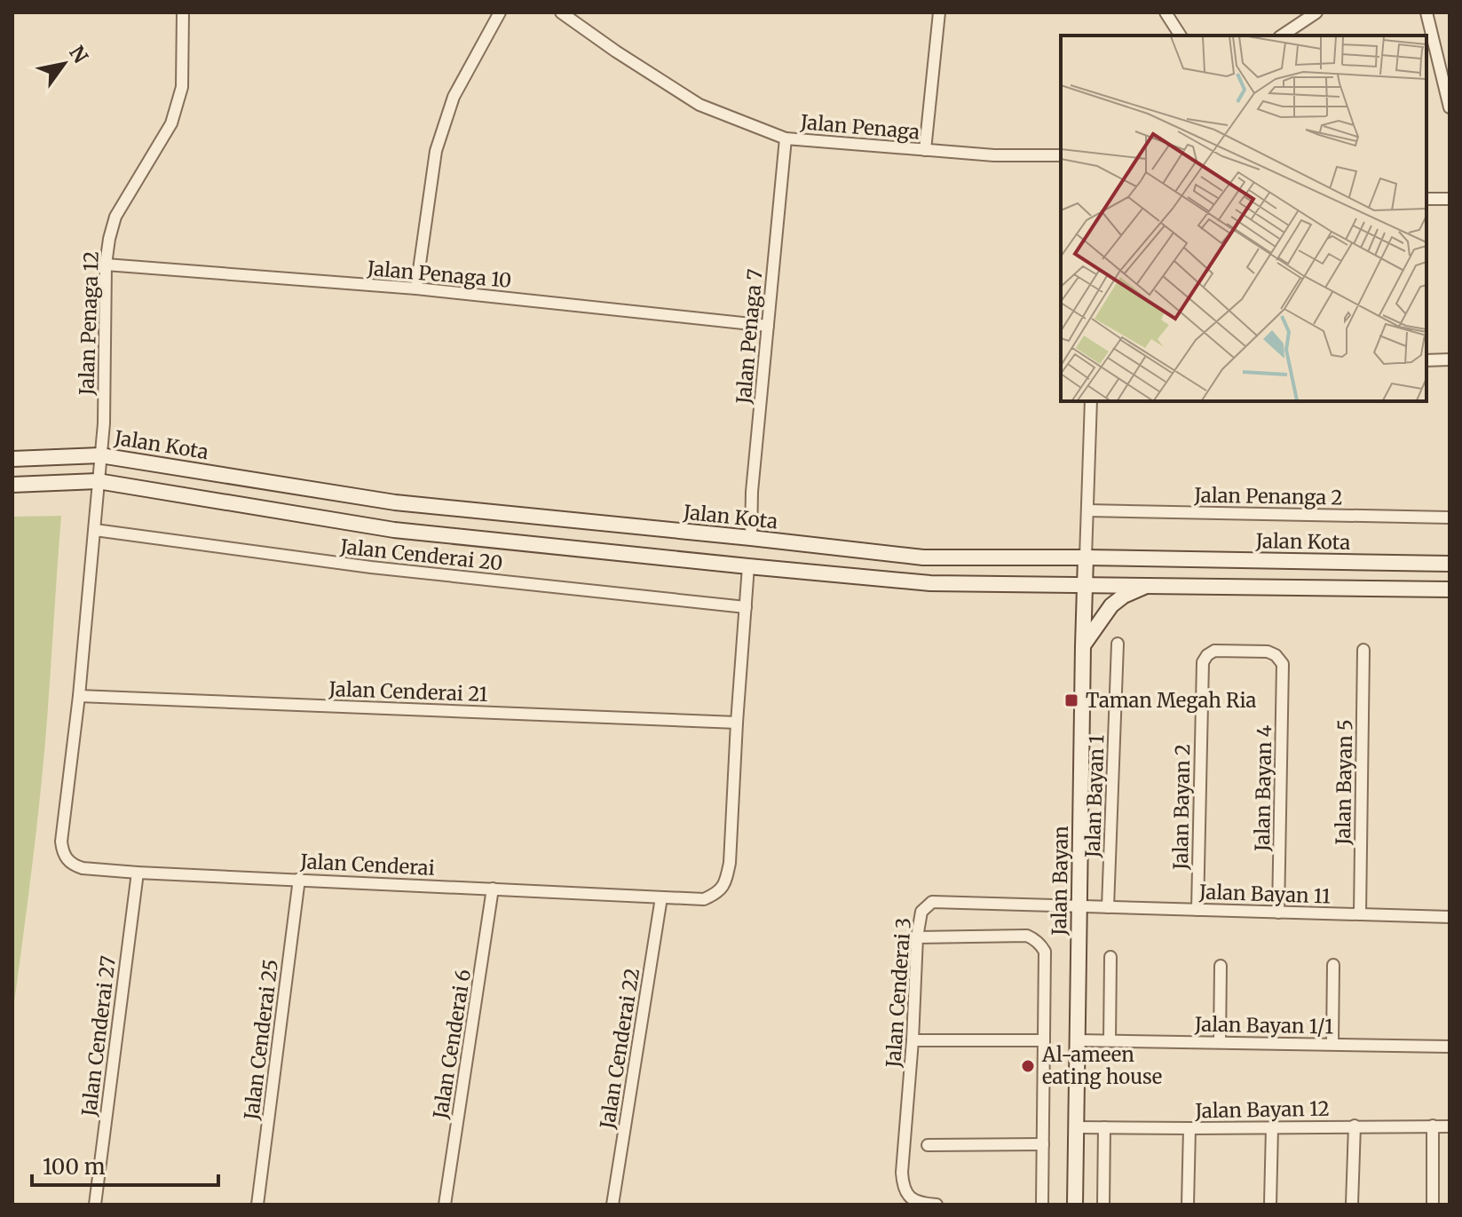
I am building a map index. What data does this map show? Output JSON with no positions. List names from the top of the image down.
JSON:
{
  "streets": {
    "main road": ["Jalan Kota", "Jalan Bayan"],
    "street": [
      "Jalan Penaga",
      "Jalan Penaga 10",
      "Jalan Penaga 12",
      "Jalan Penaga 7",
      "Jalan Penanga 2",
      "Jalan Cenderai 20",
      "Jalan Cenderai 21",
      "Jalan Bayan 5",
      "Jalan Bayan 4",
      "Jalan Bayan 1",
      "Jalan Bayan 2",
      "Jalan Cenderai",
      "Jalan Bayan 11",
      "Jalan Cenderai 3",
      "Jalan Bayan 1/1",
      "Jalan Cenderai 27",
      "Jalan Cenderai 25",
      "Jalan Cenderai 6",
      "Jalan Cenderai 22",
      "Jalan Bayan 12"
    ]
  },
  "crossings": [
    ["Jalan Penaga", "Jalan Penaga 7"],
    ["Jalan Penaga 10", "Jalan Penaga 12"],
    ["Jalan Penaga 10", "Jalan Penaga 7"],
    ["Jalan Penaga 12", "Jalan Kota"],
    ["Jalan Penaga 12", "Jalan Cenderai"],
    ["Jalan Penaga 7", "Jalan Kota"],
    ["Jalan Kota", "Jalan Bayan"],
    ["Jalan Cenderai 20", "Jalan Cenderai"],
    ["Jalan Cenderai 21", "Jalan Cenderai"],
    ["Jalan Bayan 5", "Jalan Bayan 11"],
    ["Jalan Bayan 4", "Jalan Bayan 2"],
    ["Jalan Bayan 4", "Jalan Bayan 11"],
    ["Jalan Bayan 1", "Jalan Bayan 11"],
    ["Jalan Bayan 2", "Jalan Bayan 11"],
    ["Jalan Cenderai", "Jalan Cenderai 27"],
    ["Jalan Cenderai", "Jalan Cenderai 25"],
    ["Jalan Cenderai", "Jalan Cenderai 6"],
    ["Jalan Cenderai", "Jalan Cenderai 22"],
    ["Jalan Bayan", "Jalan Bayan 11"],
    ["Jalan Bayan", "Jalan Cenderai 3"],
    ["Jalan Bayan", "Jalan Bayan 1/1"],
    ["Jalan Bayan", "Jalan Bayan 12"],
    ["Jalan Bayan 11", "Jalan Cenderai 3"]
  ],
  "places": {
    "transit": ["Taman Megah Ria"],
    "other": ["Al-ameen eating house"]
  },
  "scale_bar": "100 m",
  "north": "top right"
}
